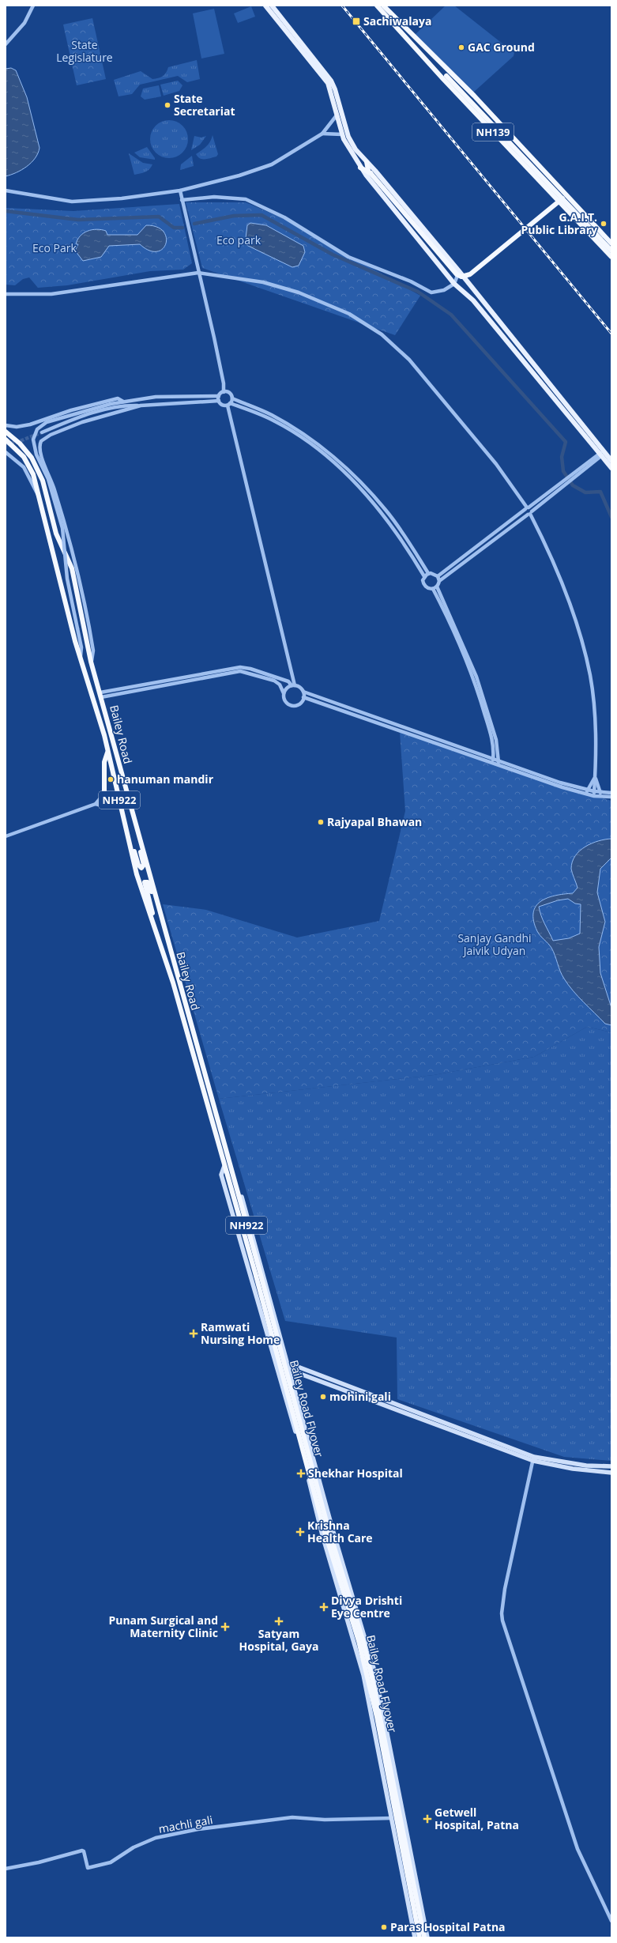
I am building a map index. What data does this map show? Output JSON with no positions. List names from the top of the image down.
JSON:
{
  "streets": {
    "highway": [
      "NH139",
      "Bailey Road",
      "NH922",
      "Bailey Road Flyover"
    ],
    "street": ["machli gali"]
  },
  "crossings": [
    ["Bailey Road", "Bailey Road Flyover"]
  ],
  "parks": [
    "State Legislature",
    "Eco park",
    "Eco Park",
    "Sanjay Gandhi Jaivik Udyan"
  ],
  "places": {
    "transit": ["Sachiwalaya"],
    "other": [
      "GAC Ground",
      "State Secretariat",
      "G.A.I.T. Public Library",
      "hanuman mandir",
      "Rajyapal Bhawan",
      "mohini gali",
      "Paras Hospital Patna"
    ],
    "health": [
      "Ramwati Nursing Home",
      "Shekhar Hospital",
      "Krishna Health Care",
      "Divya Drishti Eye Centre",
      "Satyam Hospital, Gaya",
      "Punam Surgical and Maternity Clinic",
      "Getwell Hospital, Patna"
    ]
  }
}
